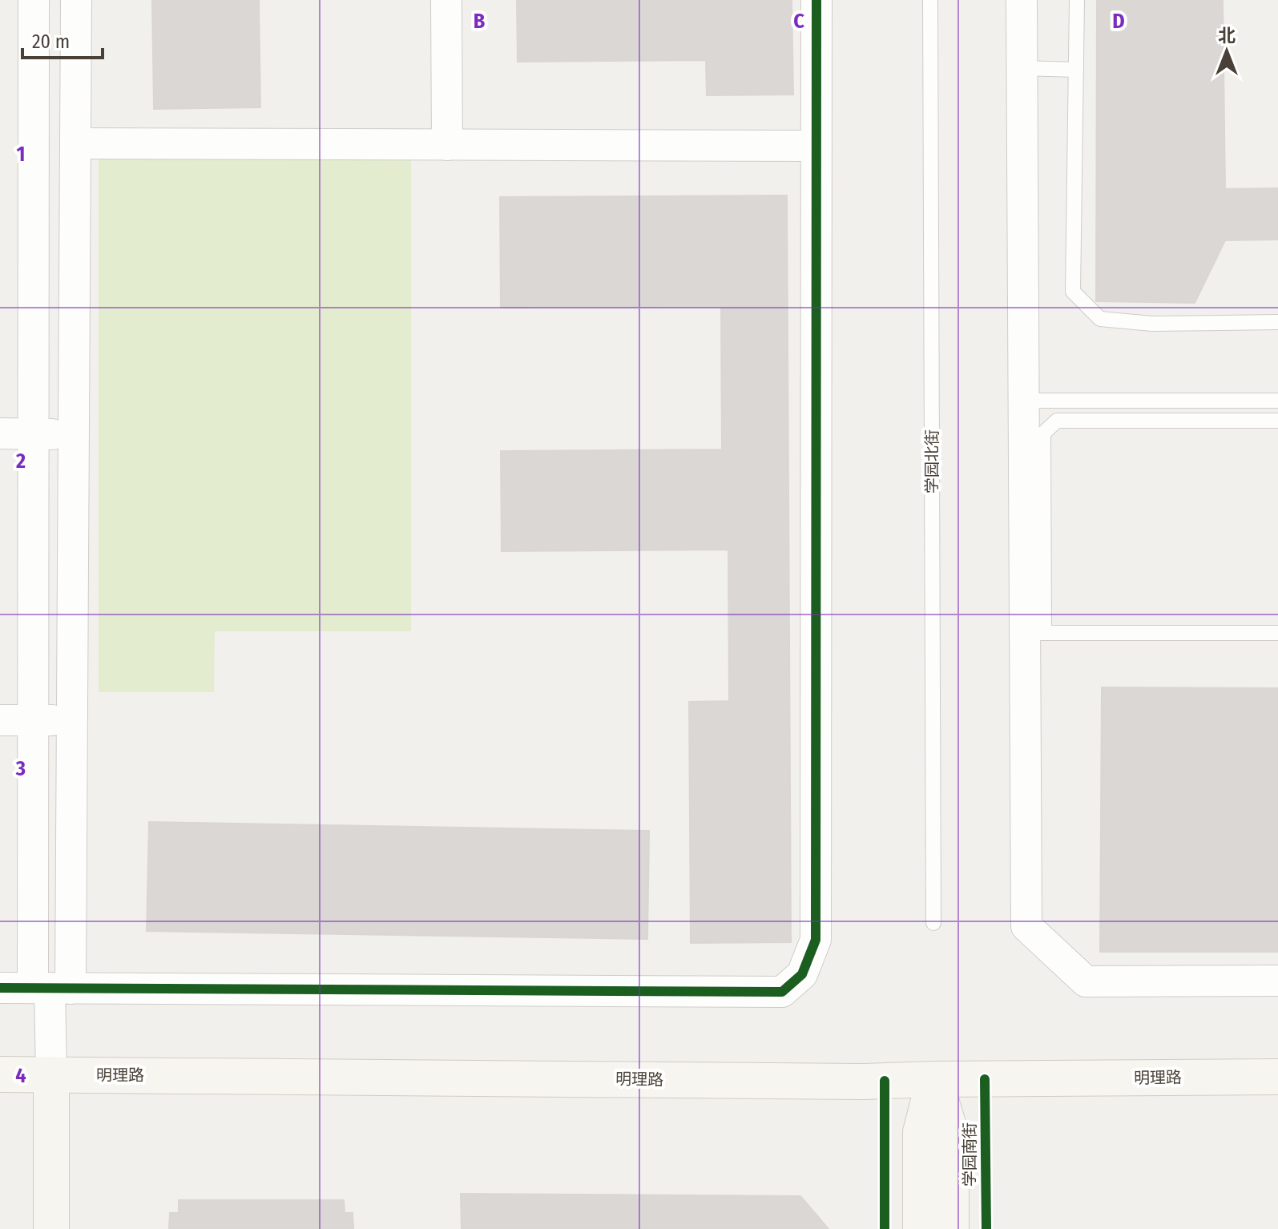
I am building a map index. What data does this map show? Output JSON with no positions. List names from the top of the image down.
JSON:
{
  "streets": {
    "street": ["明理路", "学园南街"],
    "lane": ["学园北街"]
  },
  "crossings": [
    ["明理路", "学园南街"]
  ],
  "scale_bar": "20 m",
  "north": "top",
  "grid": {
    "columns": ["B", "C", "D"],
    "rows": [
      "1",
      "2",
      "3",
      "4"
    ]
  }
}
